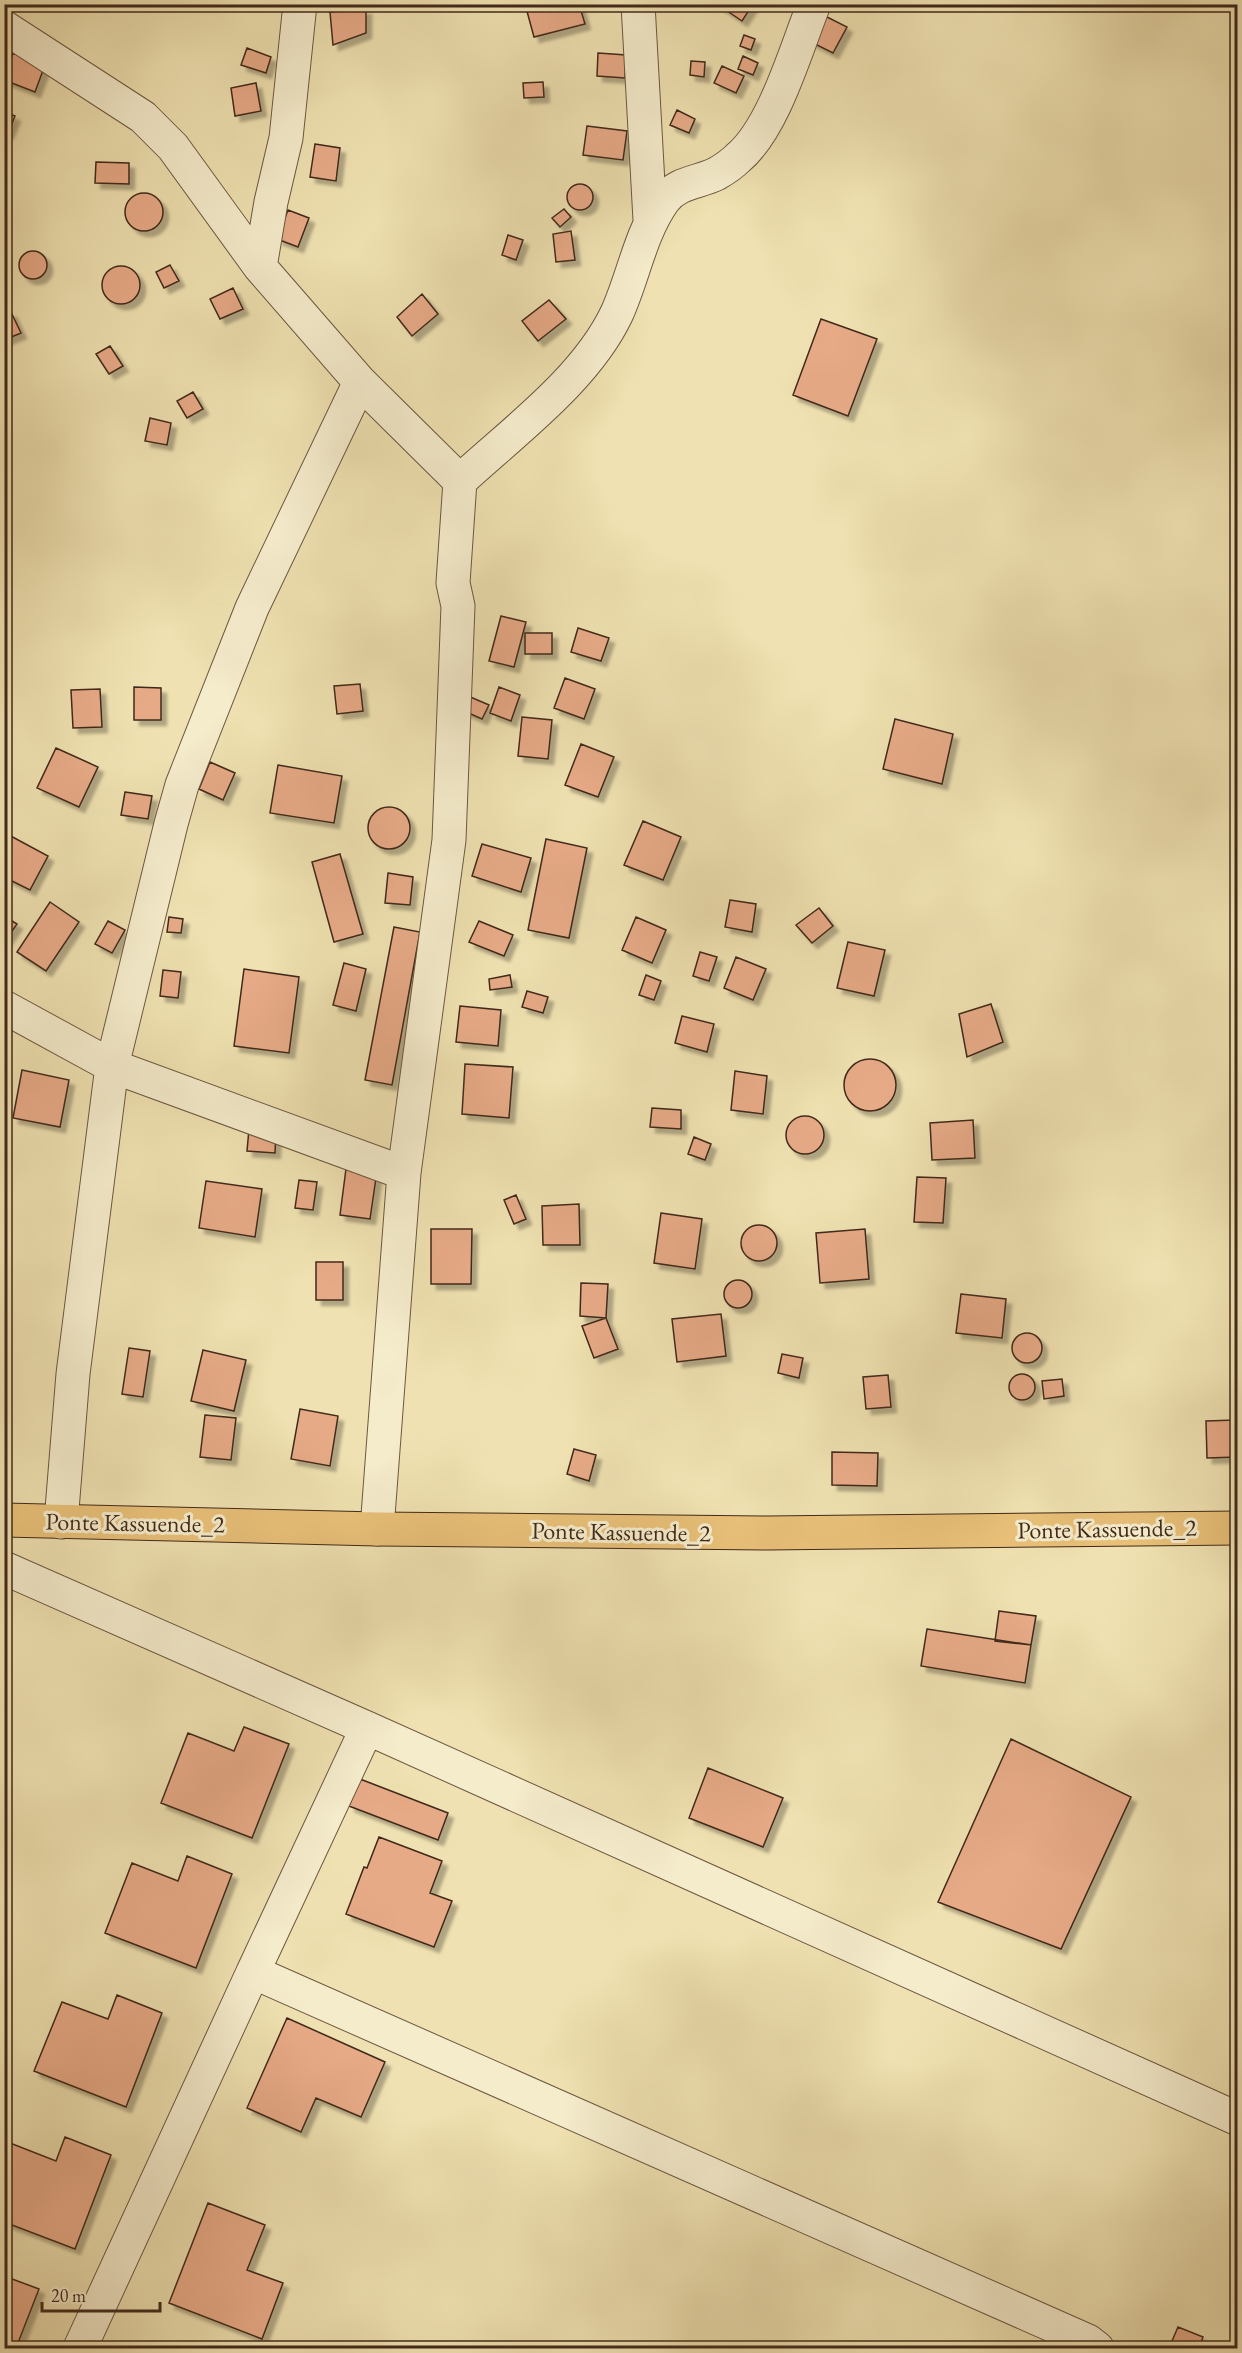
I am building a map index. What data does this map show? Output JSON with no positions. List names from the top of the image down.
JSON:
{
  "streets": {
    "highway": ["Ponte Kassuende_2"]
  },
  "scale_bar": "20 m"
}
